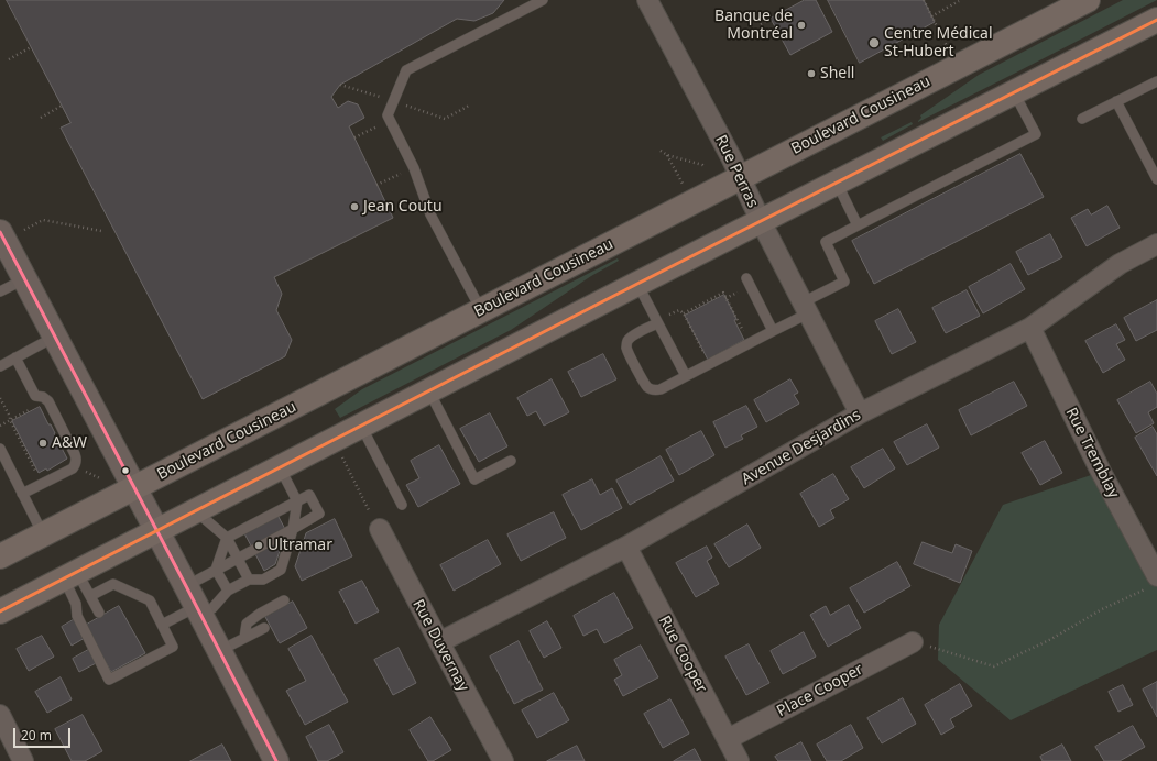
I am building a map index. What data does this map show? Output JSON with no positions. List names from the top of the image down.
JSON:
{
  "streets": {
    "main road": ["Boulevard Cousineau"],
    "street": [
      "Rue Perras",
      "Avenue Desjardins",
      "Rue Tremblay",
      "Rue Duvernay",
      "Rue Cooper",
      "Place Cooper"
    ]
  },
  "crossings": [
    ["Boulevard Cousineau", "Rue Perras"],
    ["Rue Perras", "Avenue Desjardins"],
    ["Avenue Desjardins", "Rue Tremblay"],
    ["Avenue Desjardins", "Rue Duvernay"],
    ["Avenue Desjardins", "Rue Cooper"],
    ["Rue Cooper", "Place Cooper"]
  ],
  "places": [
    "Banque de Montréal",
    "Centre Médical St-Hubert",
    "Shell",
    "Jean Coutu",
    "A&W",
    "Ultramar"
  ],
  "scale_bar": "20 m"
}
